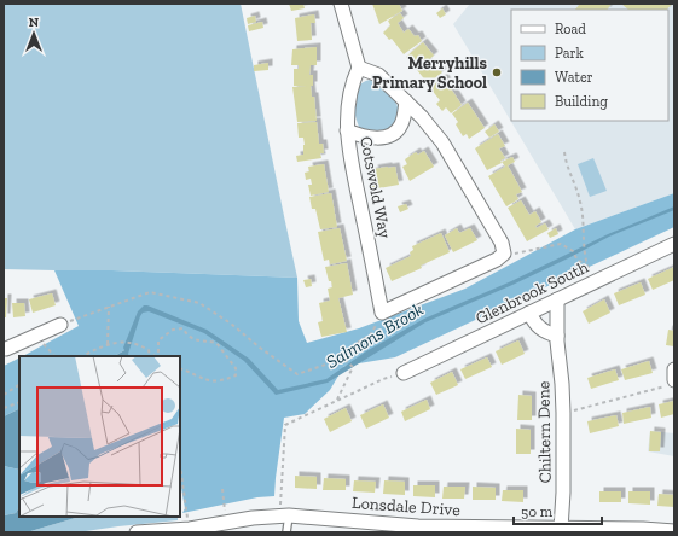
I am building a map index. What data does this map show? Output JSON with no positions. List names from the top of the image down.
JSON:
{
  "streets": {
    "street": [
      "Cotswold Way",
      "Glenbrook South",
      "Chiltern Dene",
      "Lonsdale Drive"
    ]
  },
  "crossings": [
    ["Glenbrook South", "Chiltern Dene"],
    ["Chiltern Dene", "Lonsdale Drive"]
  ],
  "water": ["Salmons Brook"],
  "places": ["Merryhills Primary School"],
  "legend": [
    "Road",
    "Park",
    "Water",
    "Building"
  ],
  "scale_bar": "50 m",
  "north": "top"
}
